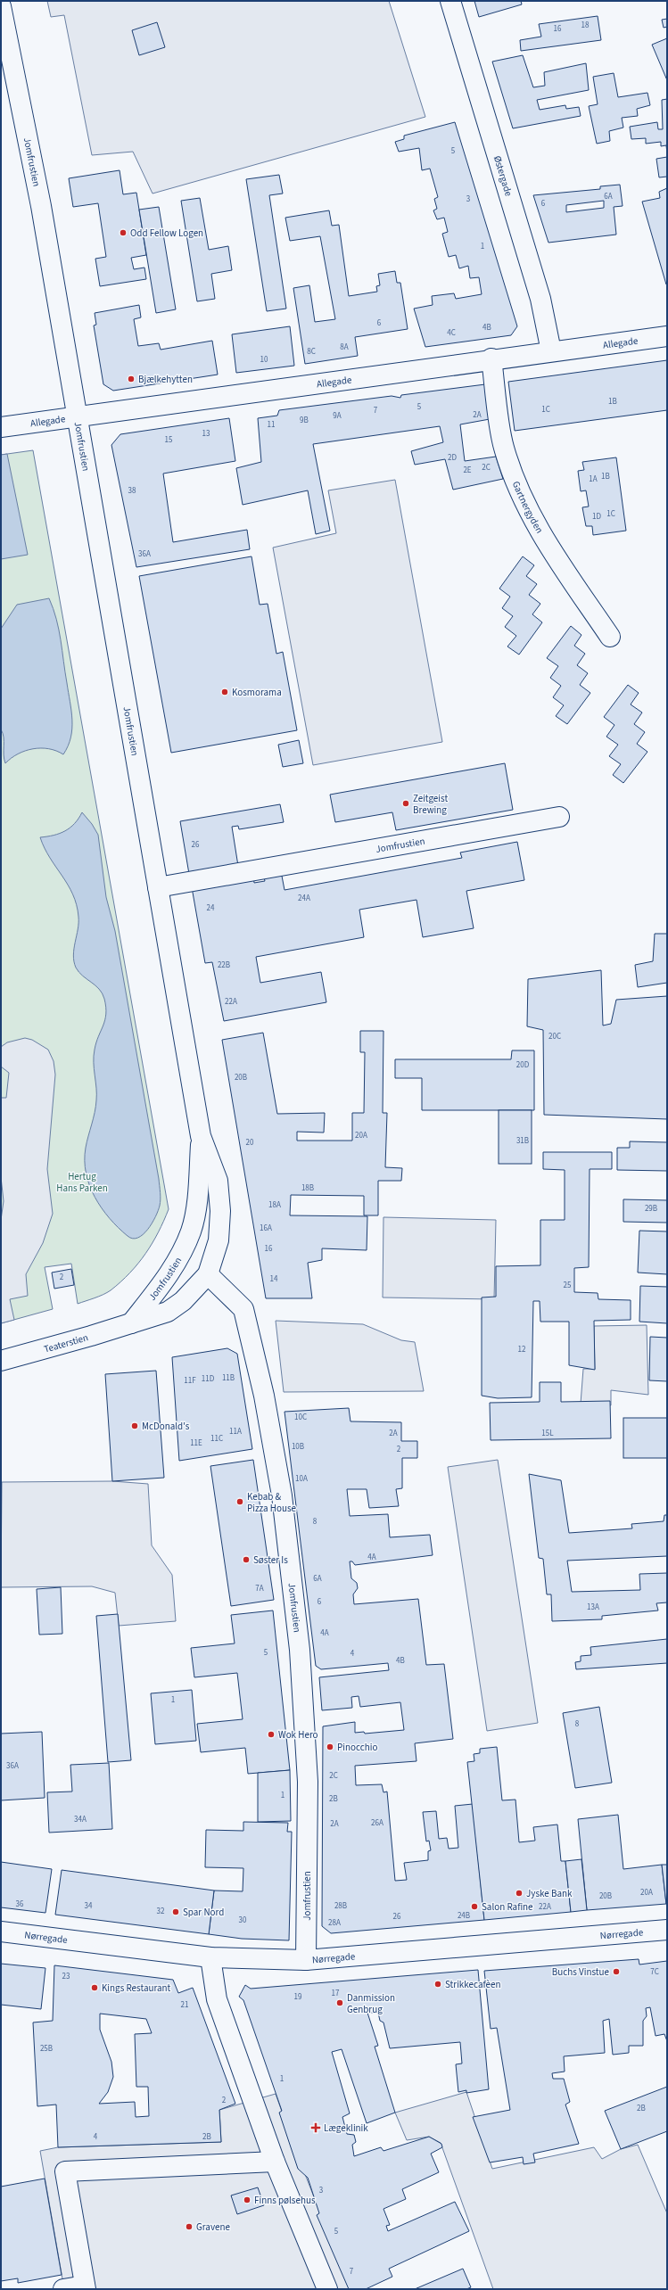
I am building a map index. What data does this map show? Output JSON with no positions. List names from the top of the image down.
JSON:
{
  "streets": {
    "street": [
      "Jomfrustien",
      "Østergade",
      "Allegade",
      "Gartnergyden",
      "Teaterstien",
      "Nørregade"
    ]
  },
  "crossings": [
    ["Jomfrustien", "Allegade"],
    ["Jomfrustien", "Teaterstien"],
    ["Jomfrustien", "Nørregade"],
    ["Østergade", "Allegade"],
    ["Allegade", "Gartnergyden"]
  ],
  "parks": ["Hertug Hans Parken"],
  "places": {
    "other": [
      "Odd Fellow Logen",
      "Bjælkehytten",
      "Kosmorama",
      "Zeitgeist Brewing",
      "McDonald's",
      "Kebab & Pizza House",
      "Søster Is",
      "Wok Hero",
      "Pinocchio",
      "Jyske Bank",
      "Salon Rafine",
      "Spar Nord",
      "Buchs Vinstue",
      "Strikkecafèen",
      "Kings Restaurant",
      "Danmission Genbrug",
      "Finns pølsehus",
      "Gravene"
    ],
    "health": ["Lægeklinik"]
  },
  "house_numbers": [
    "18",
    "16",
    "5",
    "6A",
    "3",
    "6",
    "1",
    "6",
    "4B",
    "4C",
    "8A",
    "8C",
    "10",
    "1B",
    "5",
    "1C",
    "7",
    "2A",
    "9A",
    "9B",
    "11",
    "13",
    "15",
    "2D",
    "2C",
    "2E",
    "1B",
    "1A",
    "38",
    "1C",
    "1D",
    "36A",
    "26",
    "24A",
    "24",
    "22B",
    "22A",
    "20C",
    "20D",
    "20B",
    "20A",
    "31B",
    "20",
    "18B",
    "18A",
    "29B",
    "16A",
    "16",
    "2",
    "14",
    "25",
    "12",
    "11B",
    "11D",
    "11F",
    "10C",
    "11A",
    "2A",
    "15L",
    "11C",
    "11E",
    "10B",
    "2",
    "10A",
    "8",
    "4A",
    "6A",
    "7A",
    "6",
    "13A",
    "4A",
    "5",
    "4",
    "4B",
    "1",
    "8",
    "36A",
    "2C",
    "1",
    "2B",
    "34A",
    "26A",
    "2A",
    "20A",
    "20B",
    "36",
    "34",
    "28B",
    "22A",
    "32",
    "24B",
    "26",
    "30",
    "28A",
    "7C",
    "23",
    "17",
    "19",
    "21",
    "25B",
    "1",
    "2",
    "2B",
    "4",
    "2B",
    "3",
    "5",
    "7"
  ]
}
